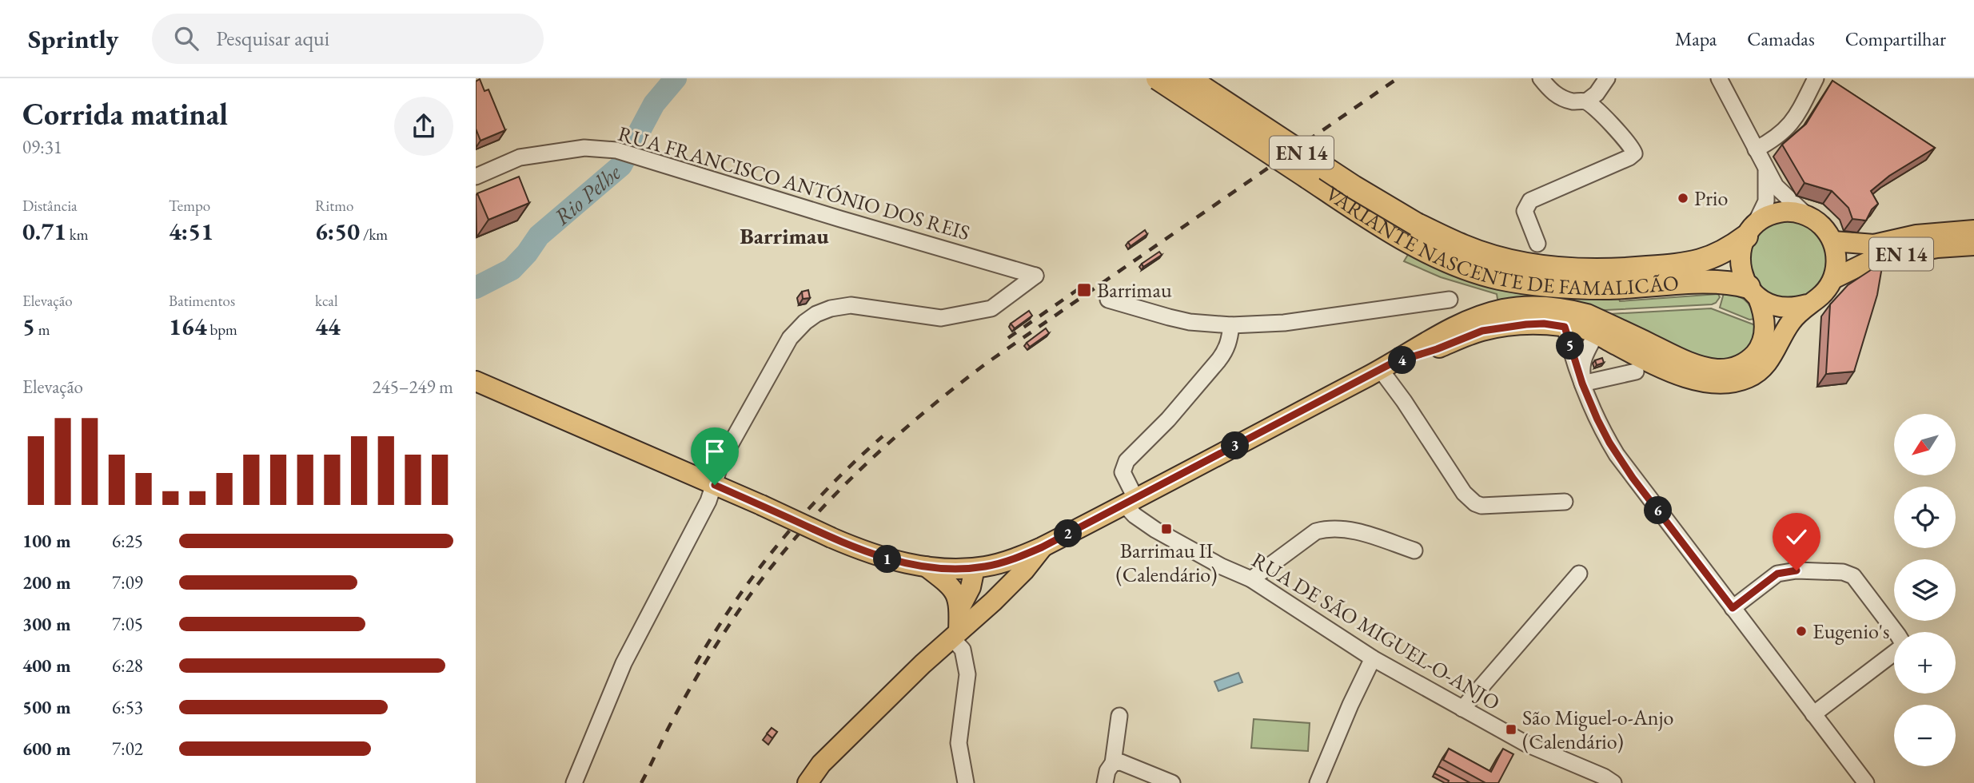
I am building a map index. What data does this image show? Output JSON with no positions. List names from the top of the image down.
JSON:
{
  "streets": {
    "highway": ["EN 14", "VARIANTE NASCENTE DE FAMALICÃO"],
    "street": ["RUA FRANCISCO ANTÓNIO DOS REIS", "RUA DE SÃO MIGUEL-O-ANJO"]
  },
  "crossings": [
    ["EN 14", "VARIANTE NASCENTE DE FAMALICÃO"]
  ],
  "districts": ["Barrimau"],
  "water": ["Rio Pelhe"],
  "places": {
    "other": ["Prio", "Eugenio's"],
    "transit": ["Barrimau", "Barrimau II (Calendário)", "São Miguel-o-Anjo (Calendário)"]
  },
  "north": "bottom left",
  "page": {
    "header": "Sprintly",
    "search": "Pesquisar aqui",
    "nav": ["Mapa", "Camadas", "Compartilhar"],
    "heading": ["Corrida matinal", "09:31"],
    "stats": [
      ["Distância", "0.71 km"],
      ["Tempo", "4:51"],
      ["Ritmo", "6:50 /km"],
      ["Elevação", "5 m"],
      ["Batimentos", "164 bpm"],
      ["kcal", "44"]
    ],
    "pins": [
      "5",
      "4",
      "3",
      "6",
      "2",
      "1"
    ],
    "chart": ["Elevação", "245–249 m"],
    "map_buttons": ["+", "−"],
    "list": [
      {
        "name": "100 m",
        "note": "6:25"
      },
      {
        "name": "200 m",
        "note": "7:09"
      },
      {
        "name": "300 m",
        "note": "7:05"
      },
      {
        "name": "400 m",
        "note": "6:28"
      },
      {
        "name": "500 m",
        "note": "6:53"
      },
      {
        "name": "600 m",
        "note": "7:02"
      }
    ]
  }
}
